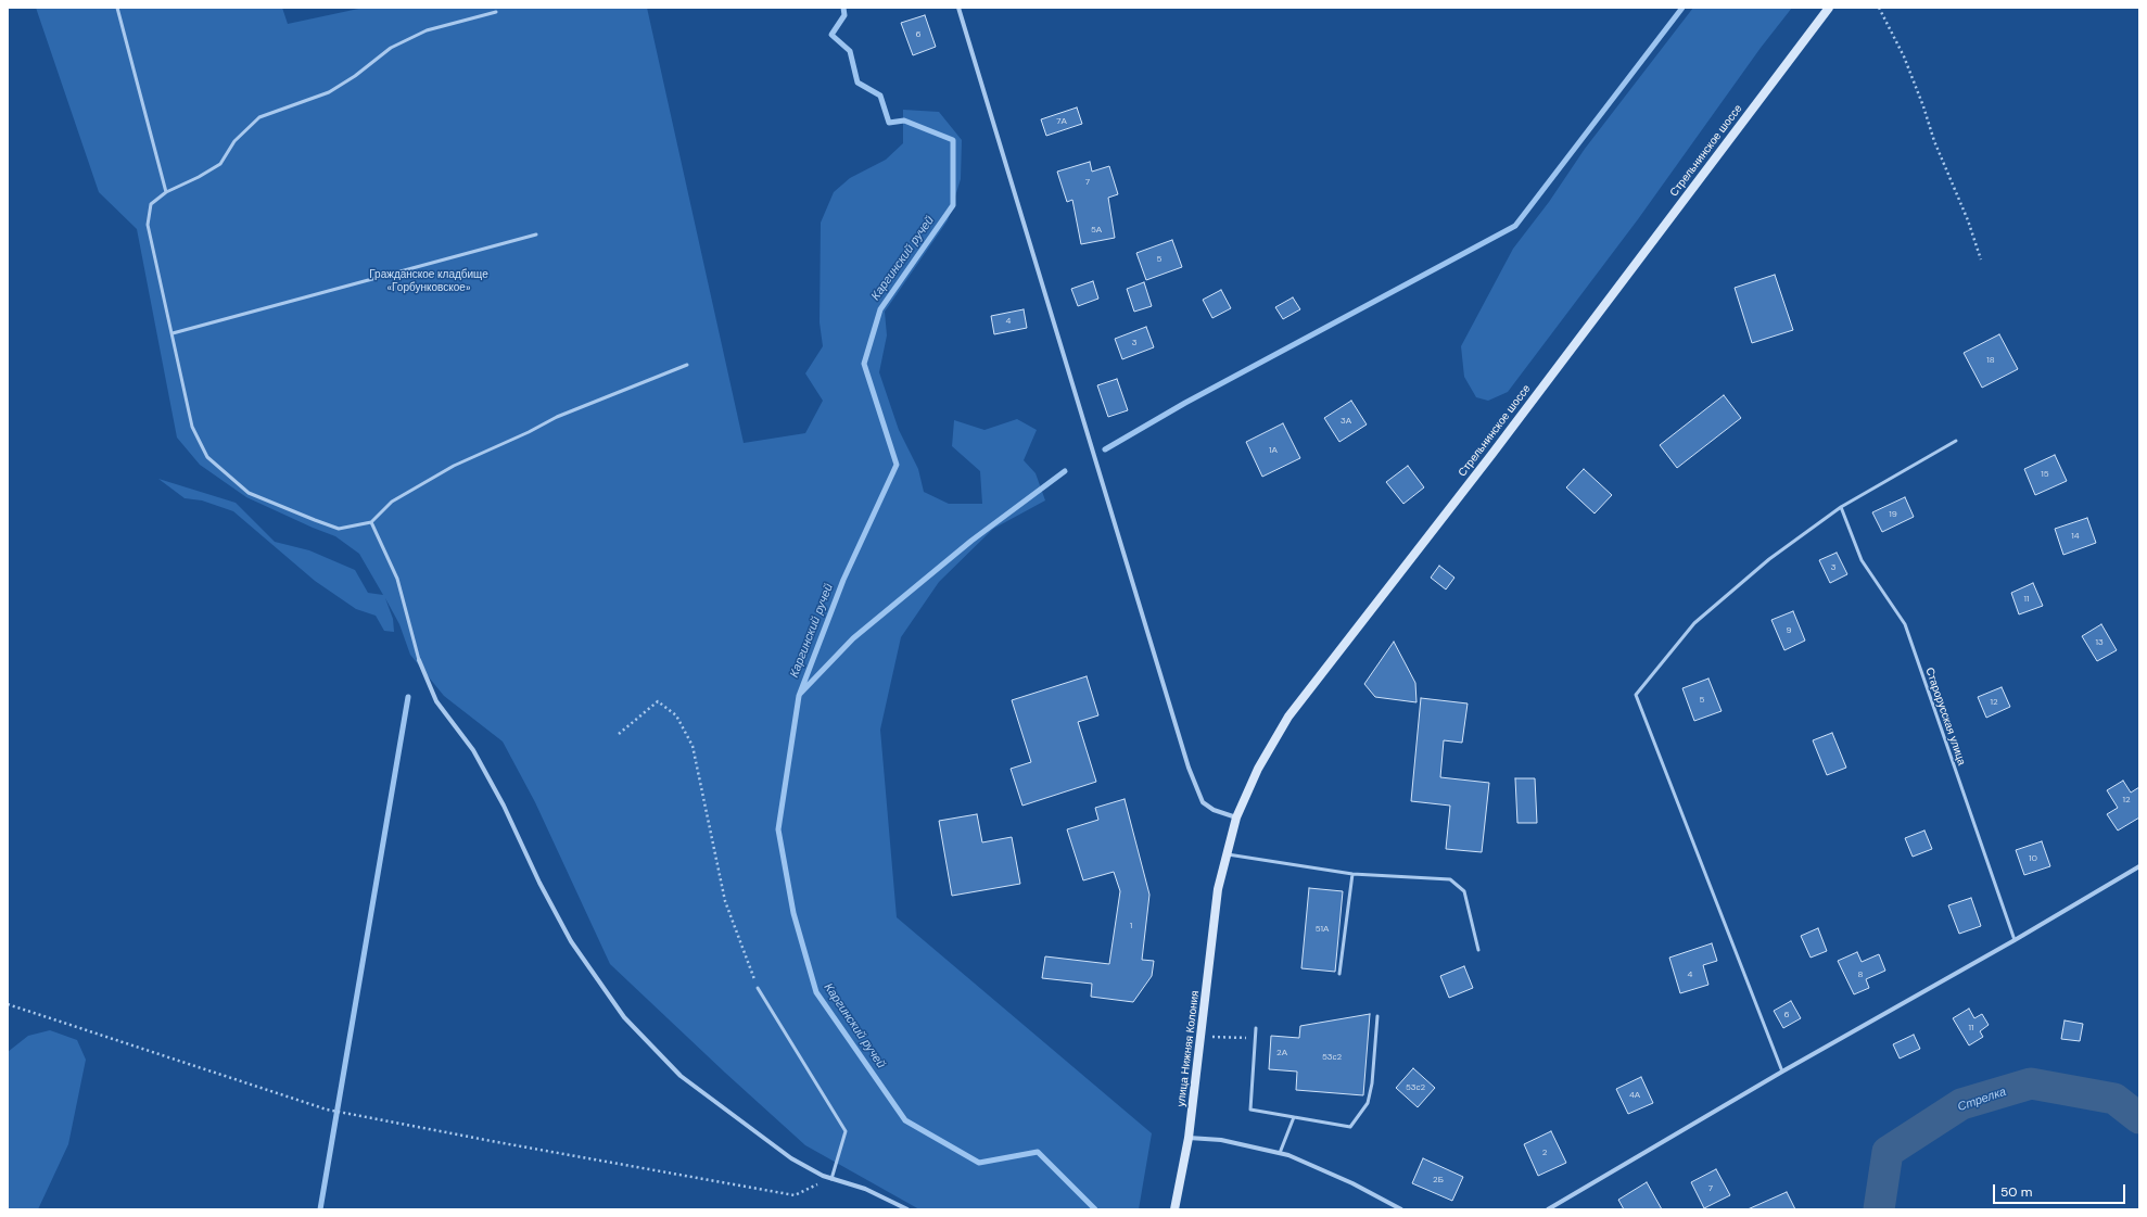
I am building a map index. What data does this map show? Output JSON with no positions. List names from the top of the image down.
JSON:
{
  "streets": {
    "main road": ["Стрельнинское шоссе", "улица Нижняя Колония"],
    "lane": ["Старорусская улица"]
  },
  "crossings": [
    ["Стрельнинское шоссе", "улица Нижняя Колония"]
  ],
  "water": ["Каргинский ручей", "Стрелка"],
  "parks": ["Гражданское кладбище «Горбунковское»"],
  "house_numbers": [
    "6",
    "7А",
    "7",
    "5А",
    "5",
    "4",
    "3",
    "18",
    "3А",
    "1А",
    "15",
    "19",
    "14",
    "3",
    "11",
    "9",
    "13",
    "5",
    "12",
    "12",
    "10",
    "1",
    "51А",
    "4",
    "8",
    "6",
    "11",
    "2А",
    "53с2",
    "53с2",
    "4А",
    "2",
    "2Б",
    "7"
  ],
  "scale_bar": "50 m"
}
